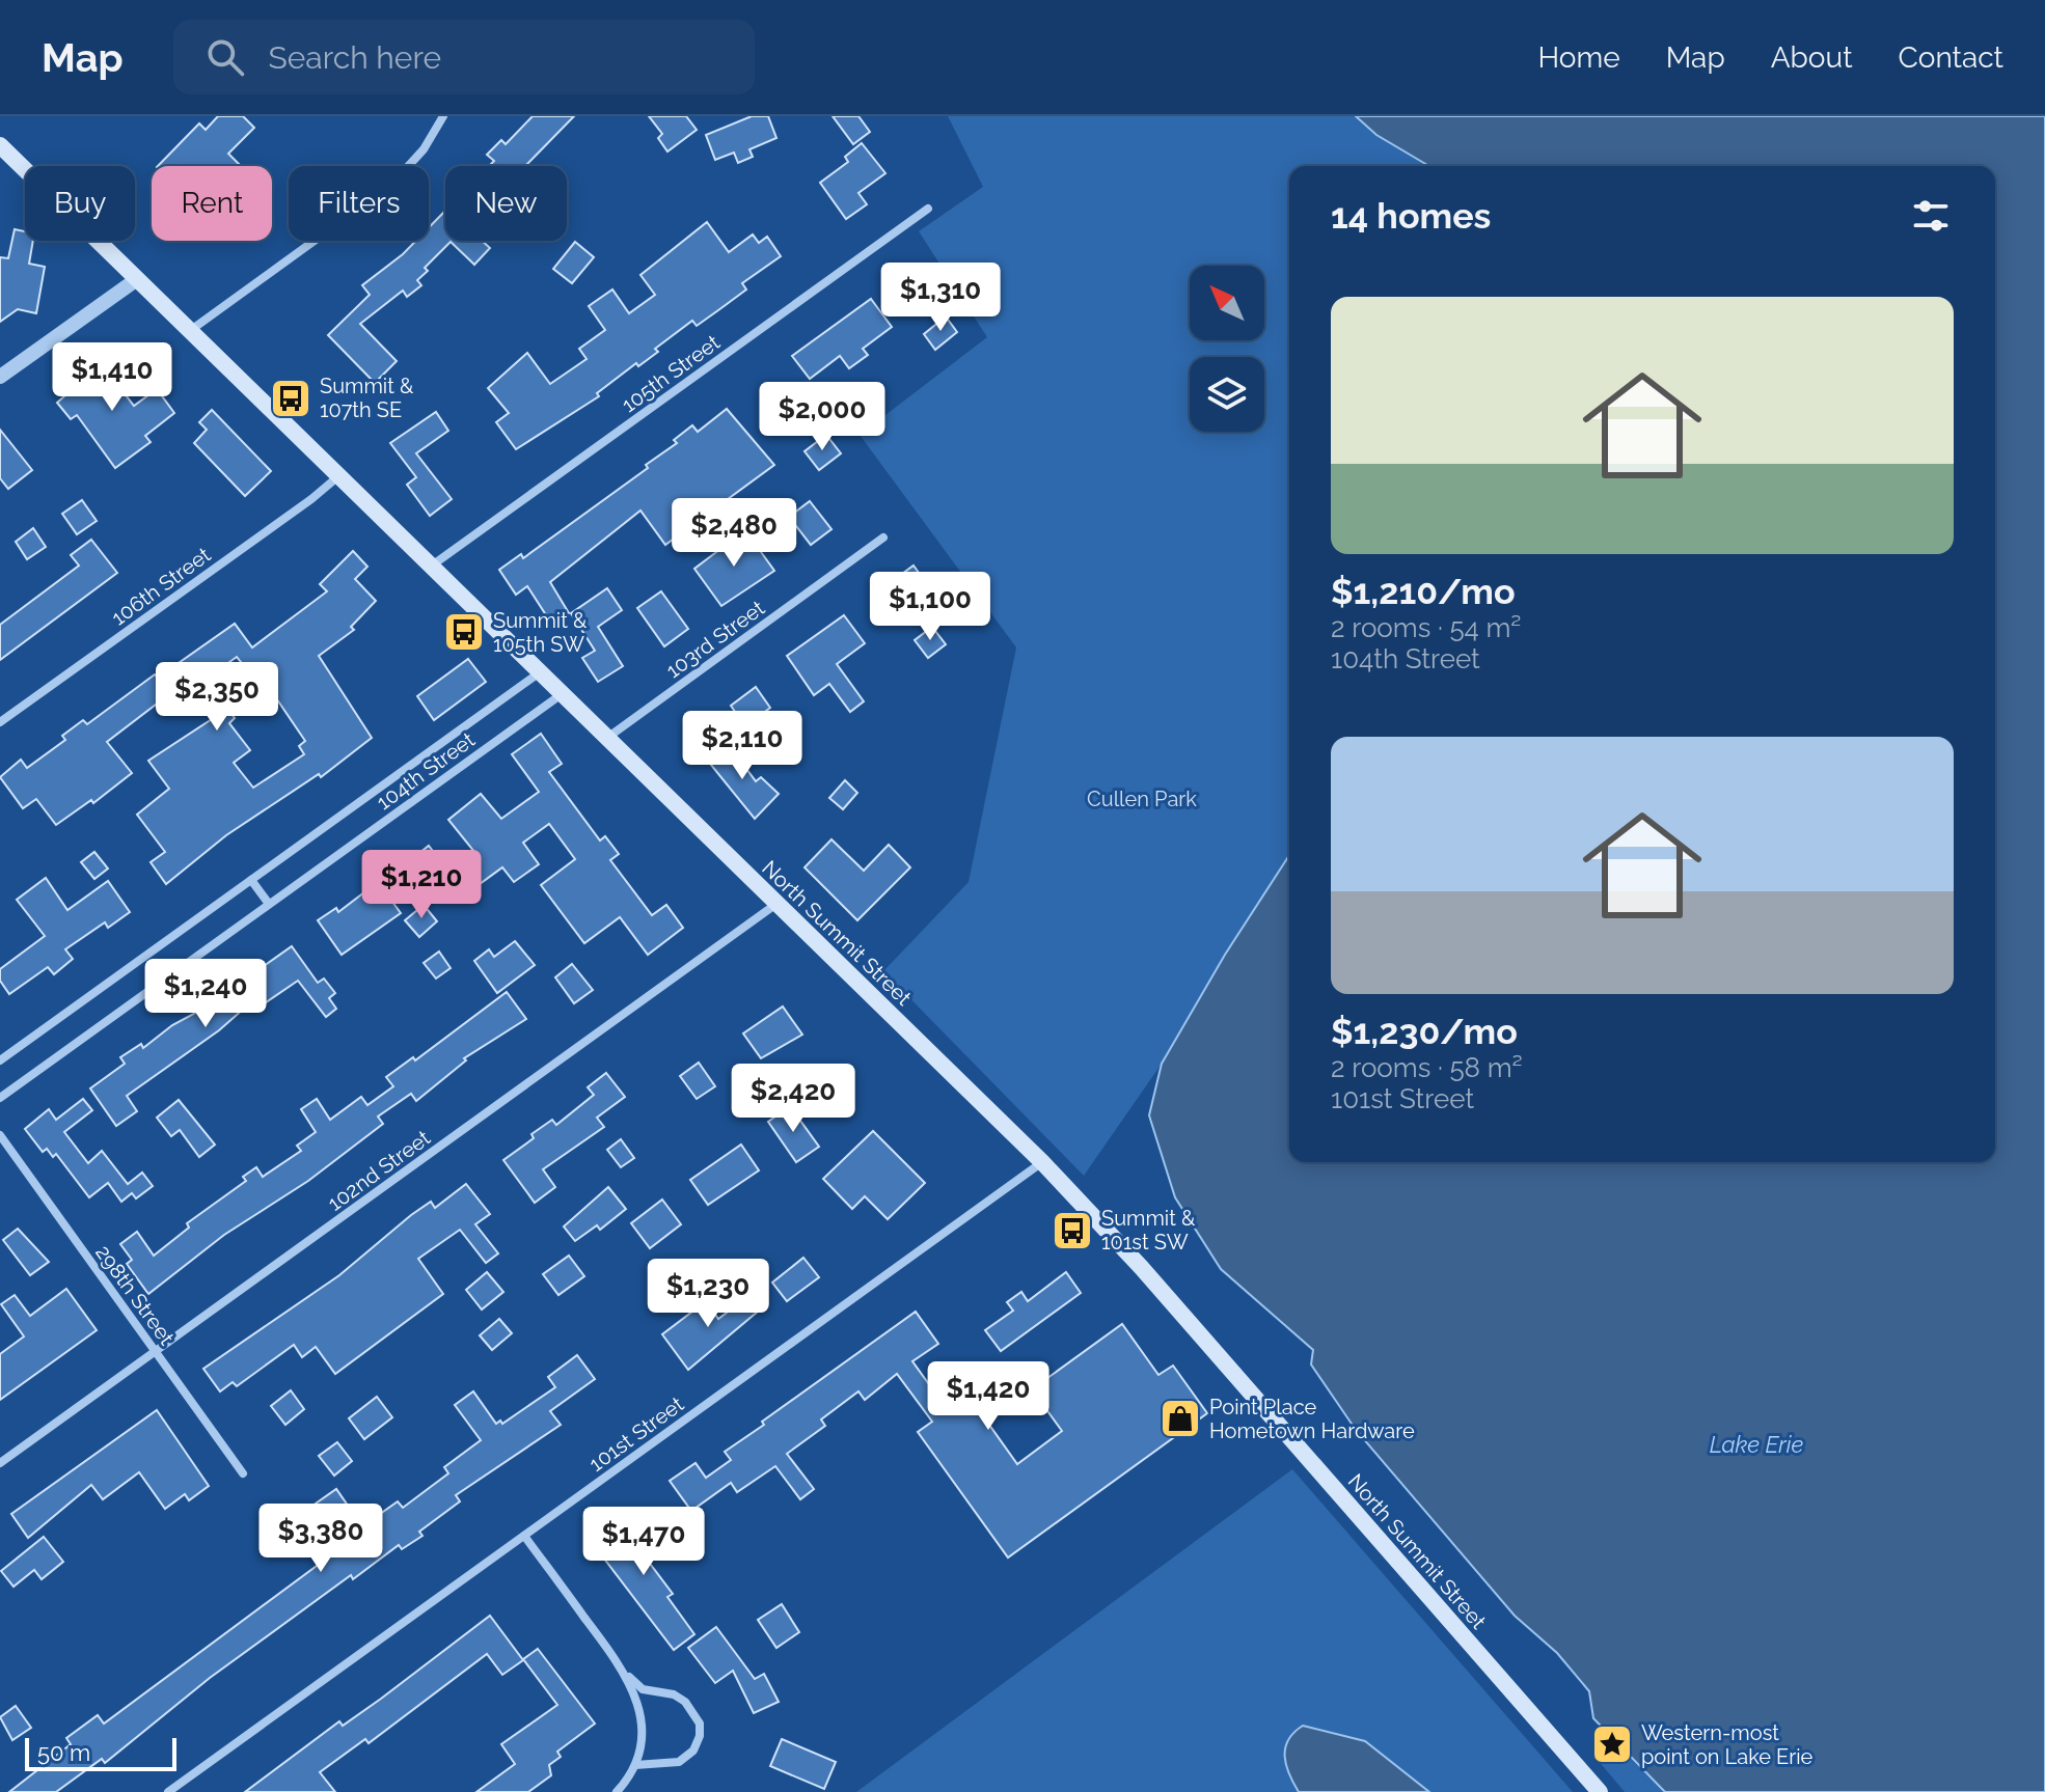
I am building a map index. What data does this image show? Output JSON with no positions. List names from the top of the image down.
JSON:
{
  "streets": {
    "main road": ["North Summit Street"],
    "street": [
      "105th Street",
      "106th Street",
      "103rd Street",
      "104th Street",
      "102nd Street",
      "298th Street",
      "101st Street"
    ]
  },
  "crossings": [
    ["105th Street", "North Summit Street"],
    ["106th Street", "North Summit Street"],
    ["103rd Street", "North Summit Street"],
    ["104th Street", "North Summit Street"],
    ["North Summit Street", "102nd Street"],
    ["North Summit Street", "101st Street"],
    ["102nd Street", "298th Street"]
  ],
  "water": ["Lake Erie"],
  "parks": ["Cullen Park"],
  "places": {
    "bus stop": ["Summit & 107th SE", "Summit & 105th SW", "Summit & 101st SW"],
    "shop": ["Point Place Hometown Hardware"],
    "place": ["Western-most point on Lake Erie"]
  },
  "scale_bar": "50 m",
  "north": "top left",
  "page": {
    "header": "Map",
    "search": "Search here",
    "nav": [
      "Home",
      "Map",
      "About",
      "Contact"
    ],
    "chip": [
      "Buy",
      "Rent",
      "Filters",
      "New"
    ],
    "heading": "14 homes",
    "price": [
      "$1,310",
      "$1,410",
      "$2,000",
      "$2,480",
      "$1,100",
      "$2,350",
      "$2,110",
      "$1,210",
      "$1,240",
      "$2,420",
      "$1,230",
      "$1,420",
      "$3,380",
      "$1,470"
    ],
    "list": [
      {
        "name": "$1,210/mo",
        "note": "2 rooms · 54 m² · 104th Street"
      },
      {
        "name": "$1,230/mo",
        "note": "2 rooms · 58 m² · 101st Street"
      }
    ],
    "scale": "50 m"
  }
}
